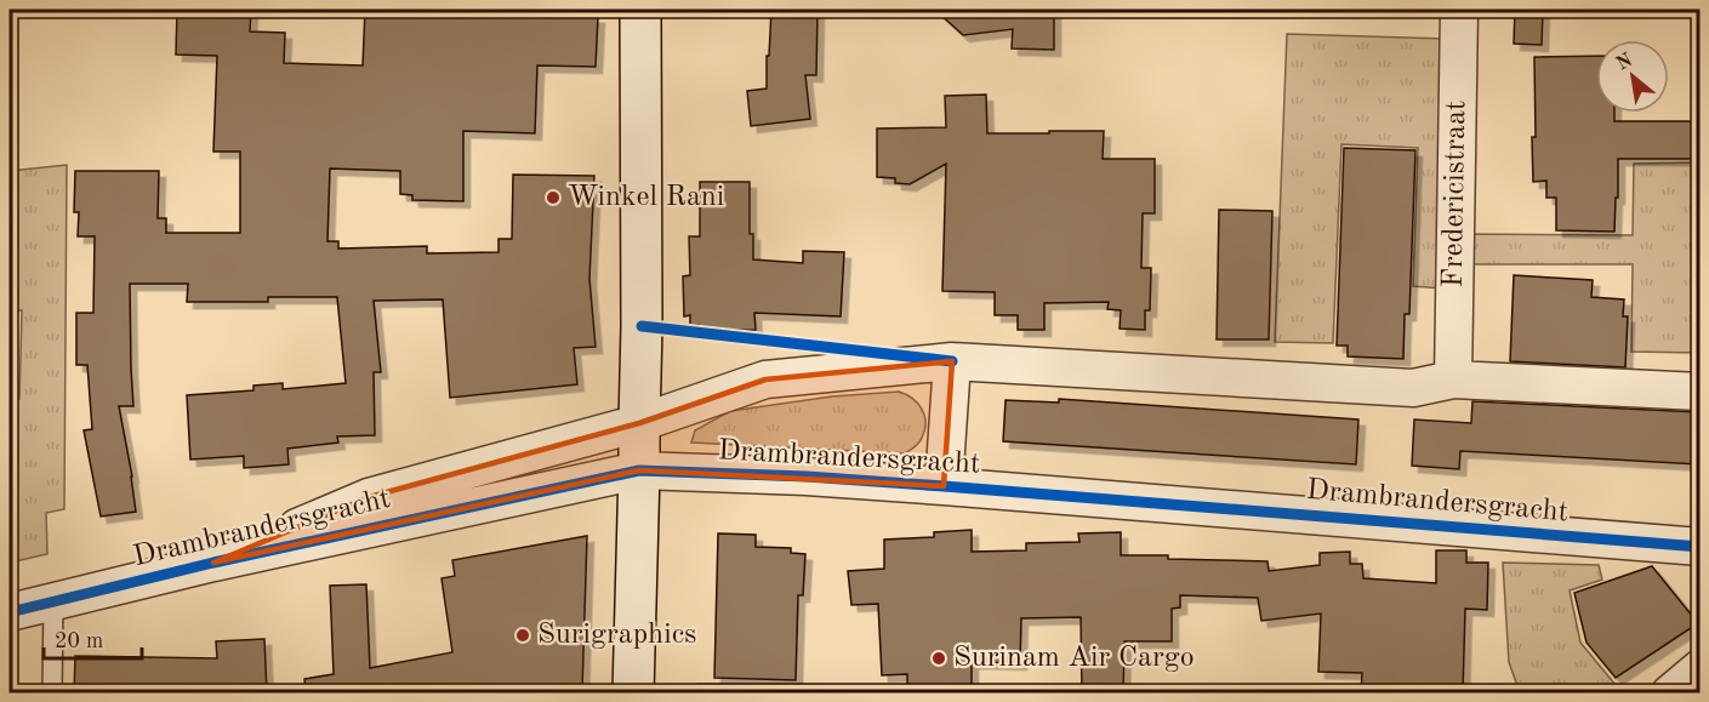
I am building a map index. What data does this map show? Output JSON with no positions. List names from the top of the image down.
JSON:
{
  "streets": {
    "street": ["Fredericistraat", "Drambrandersgracht"]
  },
  "crossings": [
    ["Fredericistraat", "Drambrandersgracht"]
  ],
  "places": ["Winkel Rani", "Surigraphics", "Surinam Air Cargo"],
  "scale_bar": "20 m",
  "north": "top left"
}
